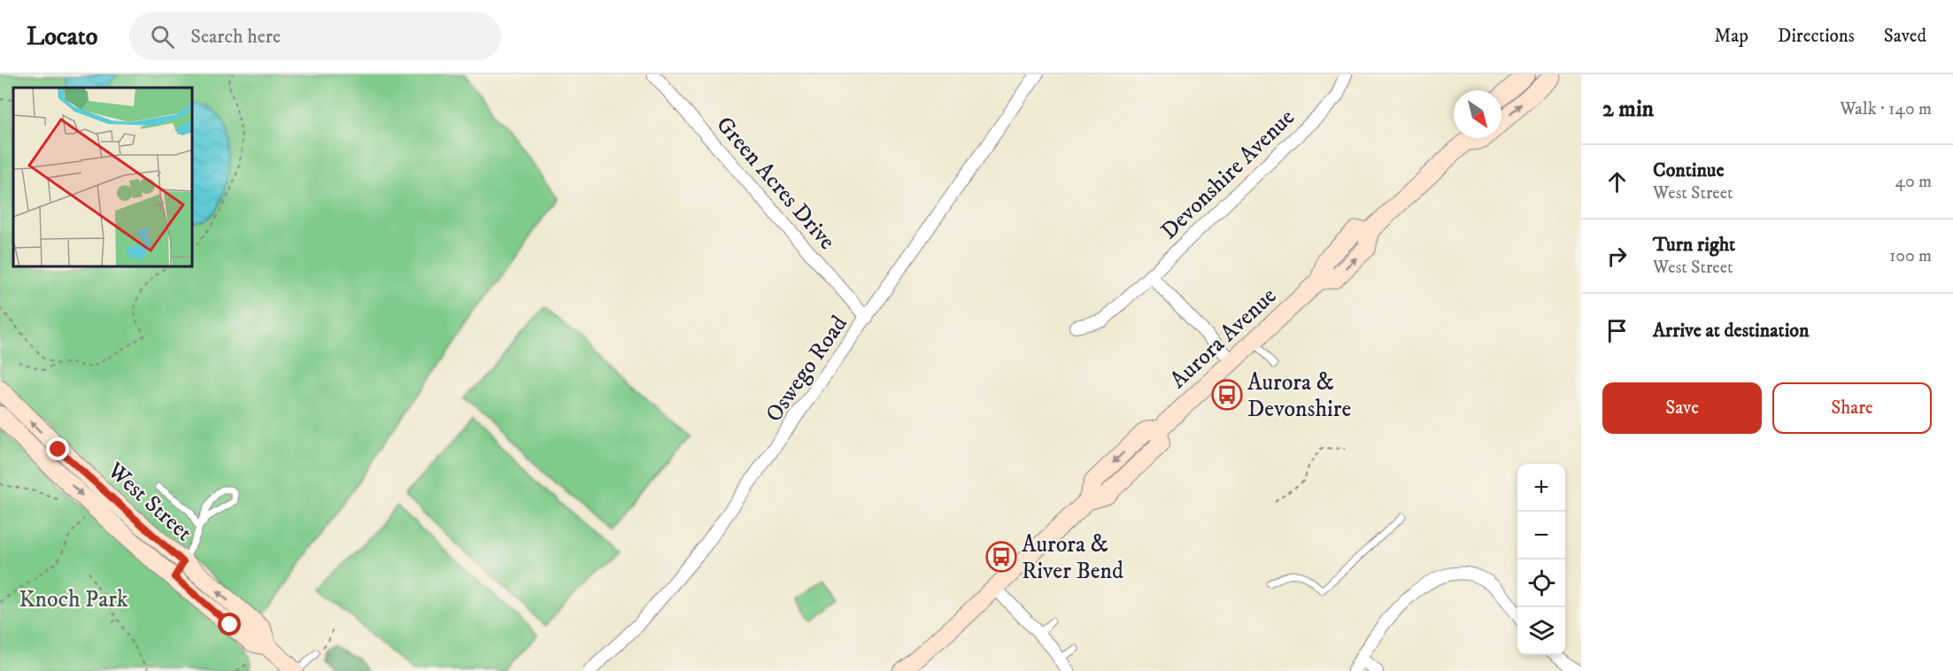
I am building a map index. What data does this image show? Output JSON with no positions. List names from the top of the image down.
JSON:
{
  "streets": {
    "main road": ["Aurora Avenue", "West Street"],
    "street": ["Devonshire Avenue", "Green Acres Drive", "Oswego Road"]
  },
  "crossings": [
    ["Green Acres Drive", "Oswego Road"]
  ],
  "parks": ["Knoch Park"],
  "places": {
    "bus stop": ["Aurora & Devonshire", "Aurora & River Bend"]
  },
  "north": "bottom right",
  "page": {
    "header": "Locato",
    "search": "Search here",
    "nav": ["Map", "Directions", "Saved"],
    "heading": ["2 min", "Walk · 140 m"],
    "list": [
      ["Continue", "West Street", "40 m"],
      ["Turn right", "West Street", "100 m"],
      "Arrive at destination"
    ],
    "buttons": ["Save", "Share"],
    "map_buttons": ["+", "−"]
  }
}
